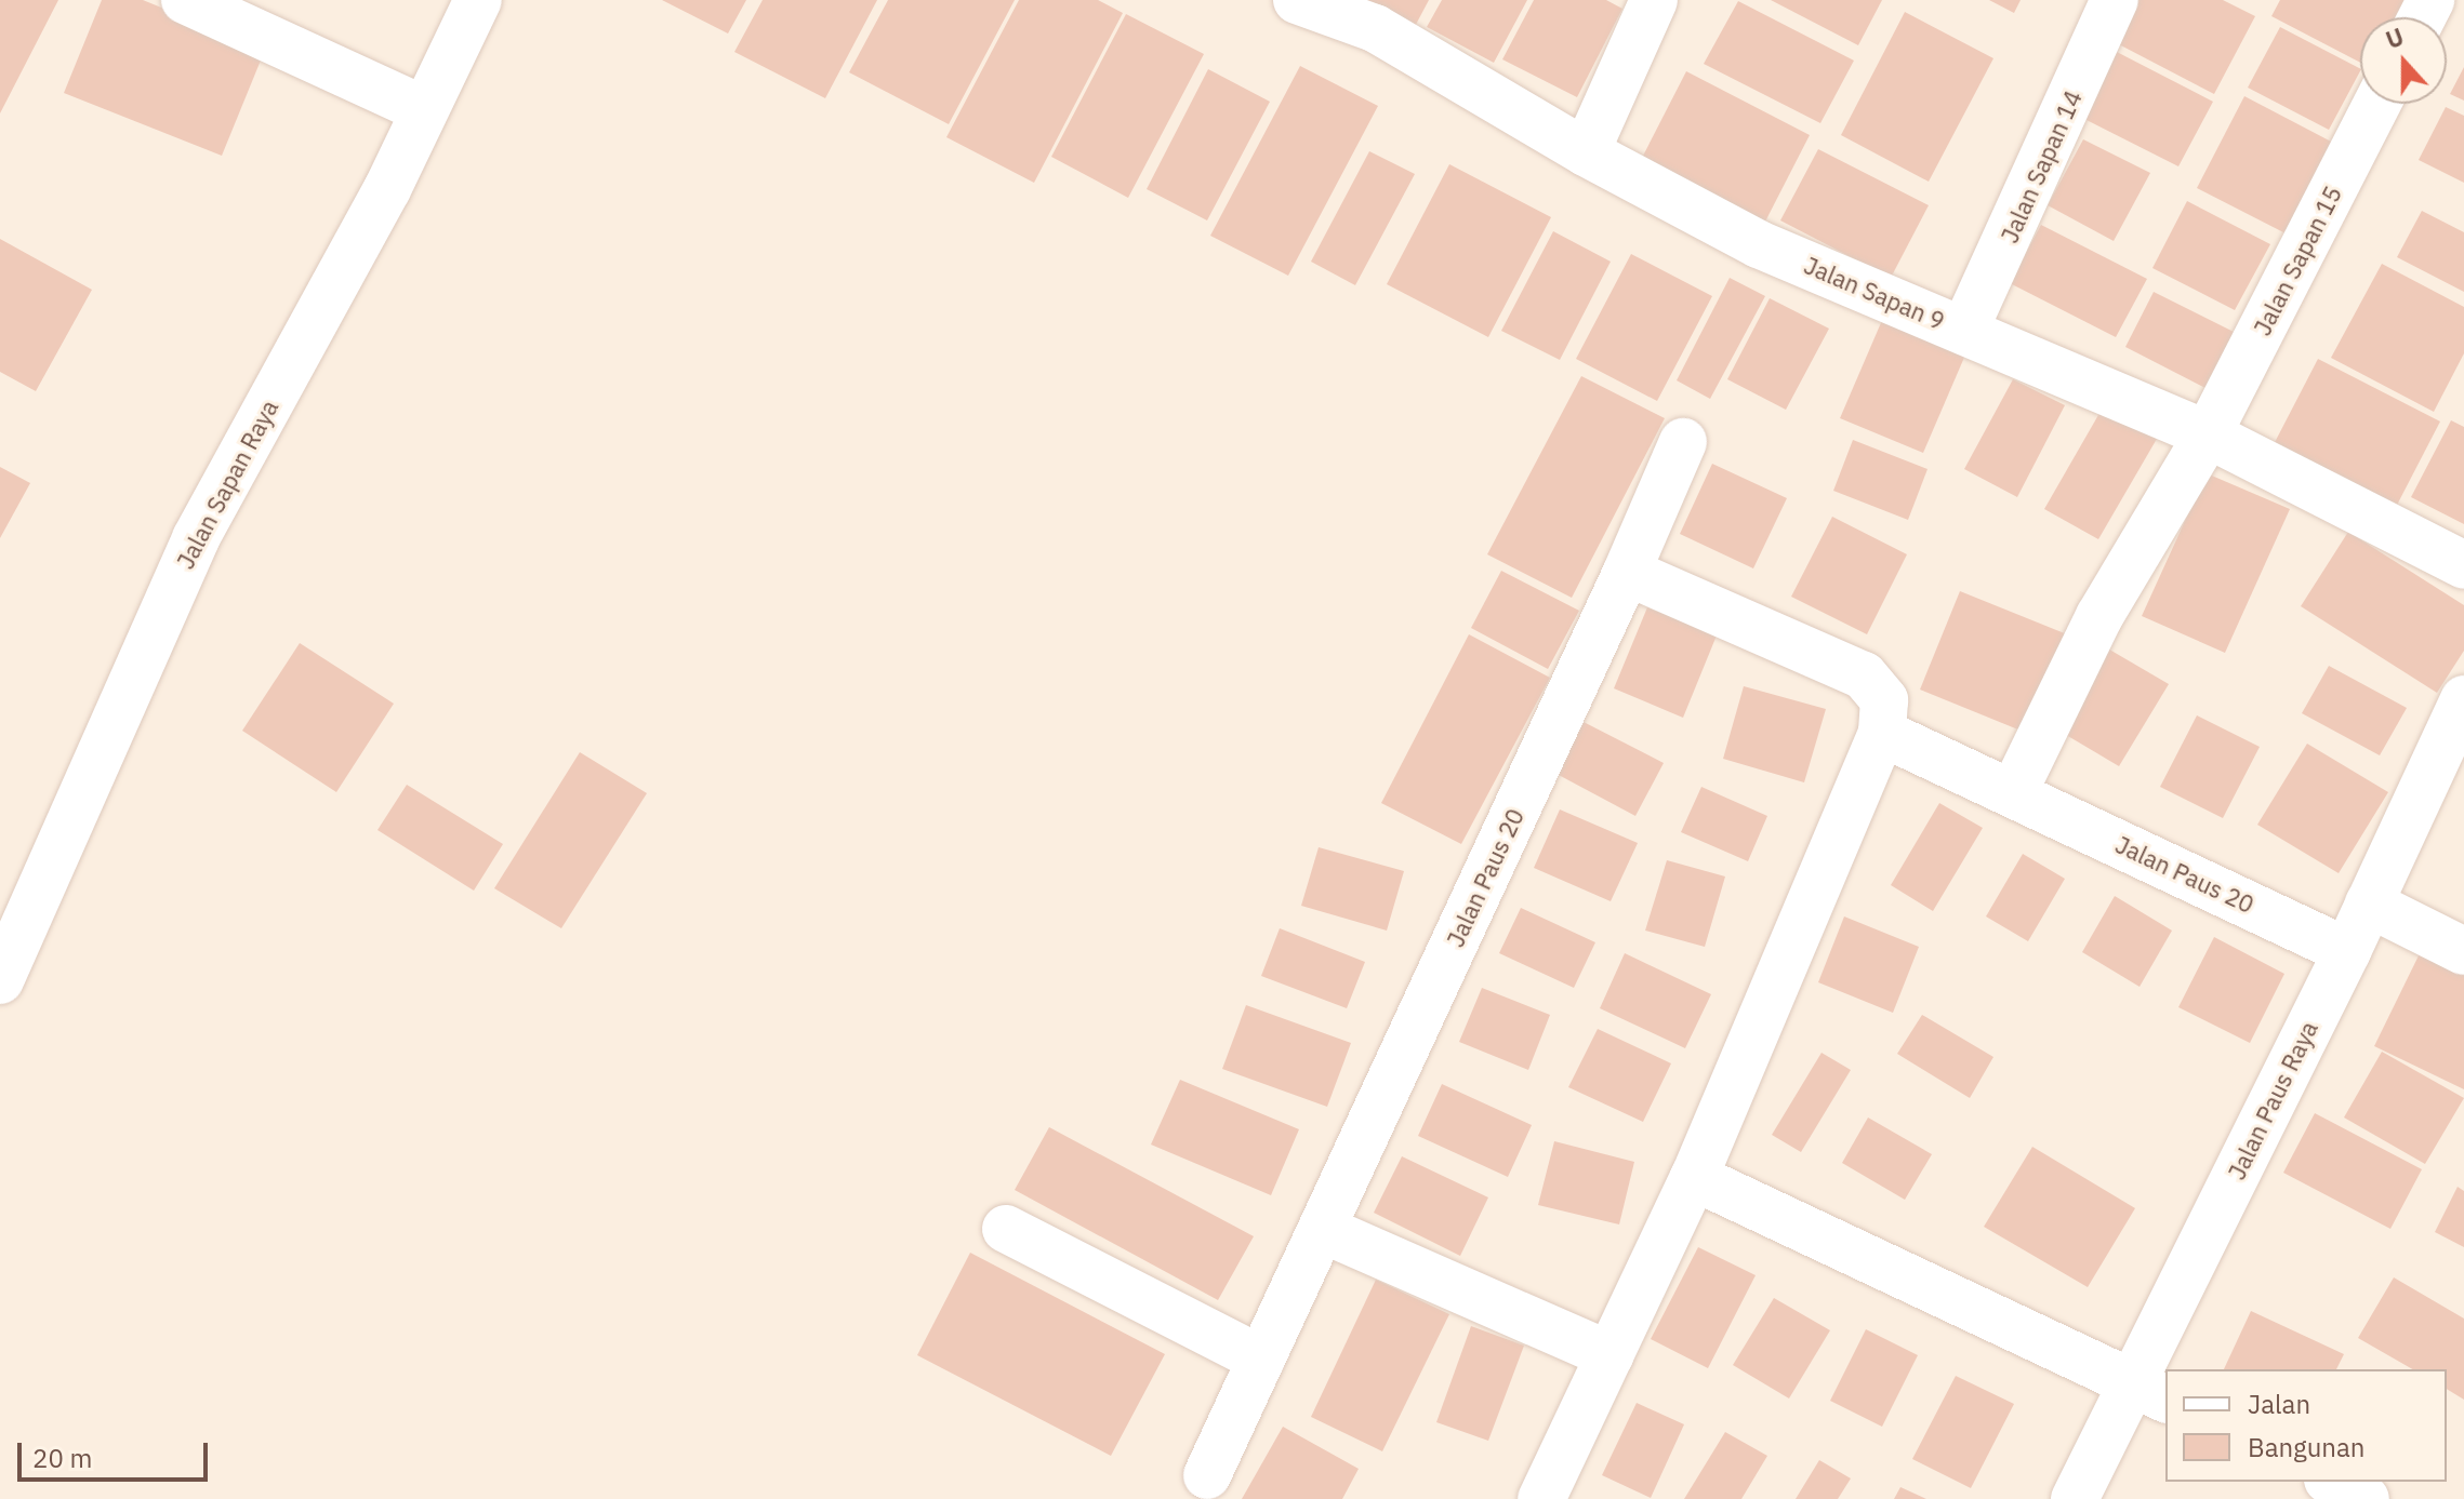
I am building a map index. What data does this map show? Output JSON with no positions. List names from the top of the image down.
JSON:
{
  "streets": {
    "street": [
      "Jalan Sapan 14",
      "Jalan Sapan 15",
      "Jalan Sapan 9",
      "Jalan Sapan Raya",
      "Jalan Paus 20",
      "Jalan Paus Raya"
    ]
  },
  "crossings": [
    ["Jalan Sapan 14", "Jalan Sapan 9"],
    ["Jalan Sapan 15", "Jalan Sapan 9"],
    ["Jalan Sapan 15", "Jalan Paus 20"],
    ["Jalan Paus 20", "Jalan Paus Raya"]
  ],
  "legend": ["Jalan", "Bangunan"],
  "scale_bar": "20 m",
  "north": "top"
}
